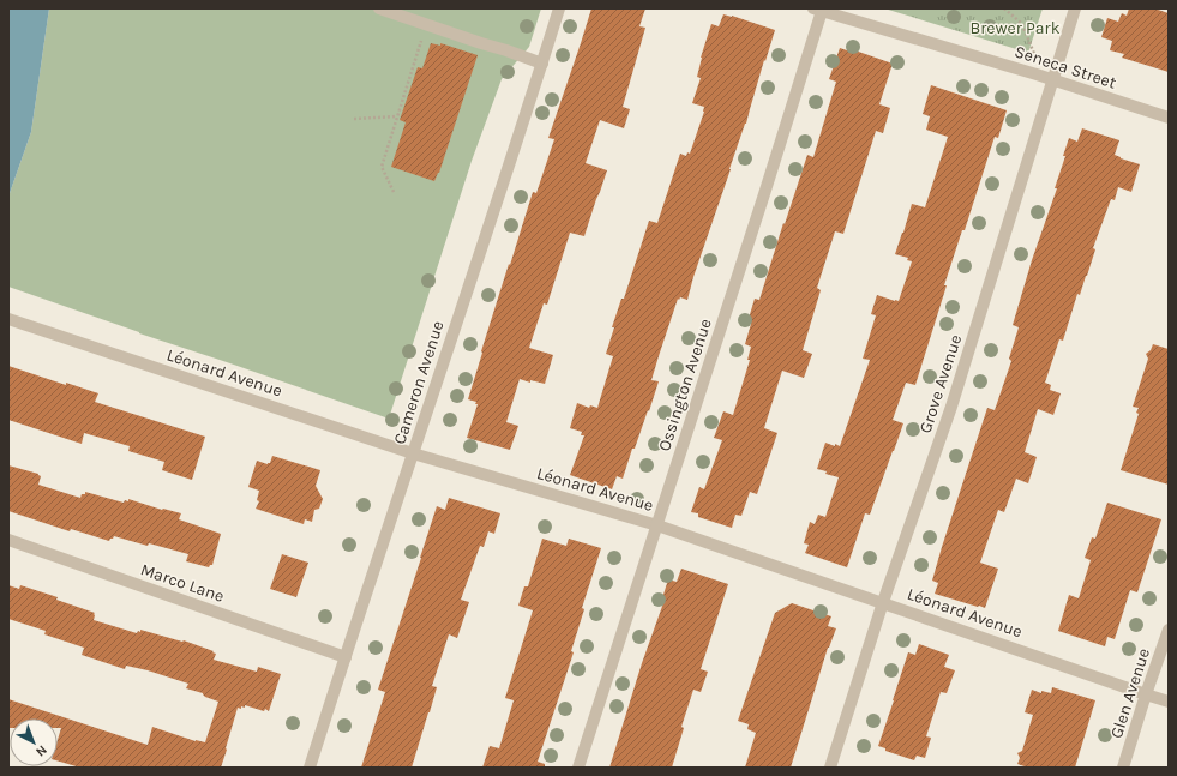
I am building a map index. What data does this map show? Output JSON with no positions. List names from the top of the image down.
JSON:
{
  "streets": {
    "street": [
      "Seneca Street",
      "Léonard Avenue",
      "Cameron Avenue",
      "Grove Avenue",
      "Ossington Avenue",
      "Marco Lane",
      "Glen Avenue"
    ]
  },
  "crossings": [
    ["Seneca Street", "Grove Avenue"],
    ["Seneca Street", "Ossington Avenue"],
    ["Léonard Avenue", "Cameron Avenue"],
    ["Léonard Avenue", "Grove Avenue"],
    ["Léonard Avenue", "Ossington Avenue"],
    ["Léonard Avenue", "Glen Avenue"],
    ["Cameron Avenue", "Marco Lane"]
  ],
  "parks": ["Brewer Park"],
  "north": "bottom right"
}
